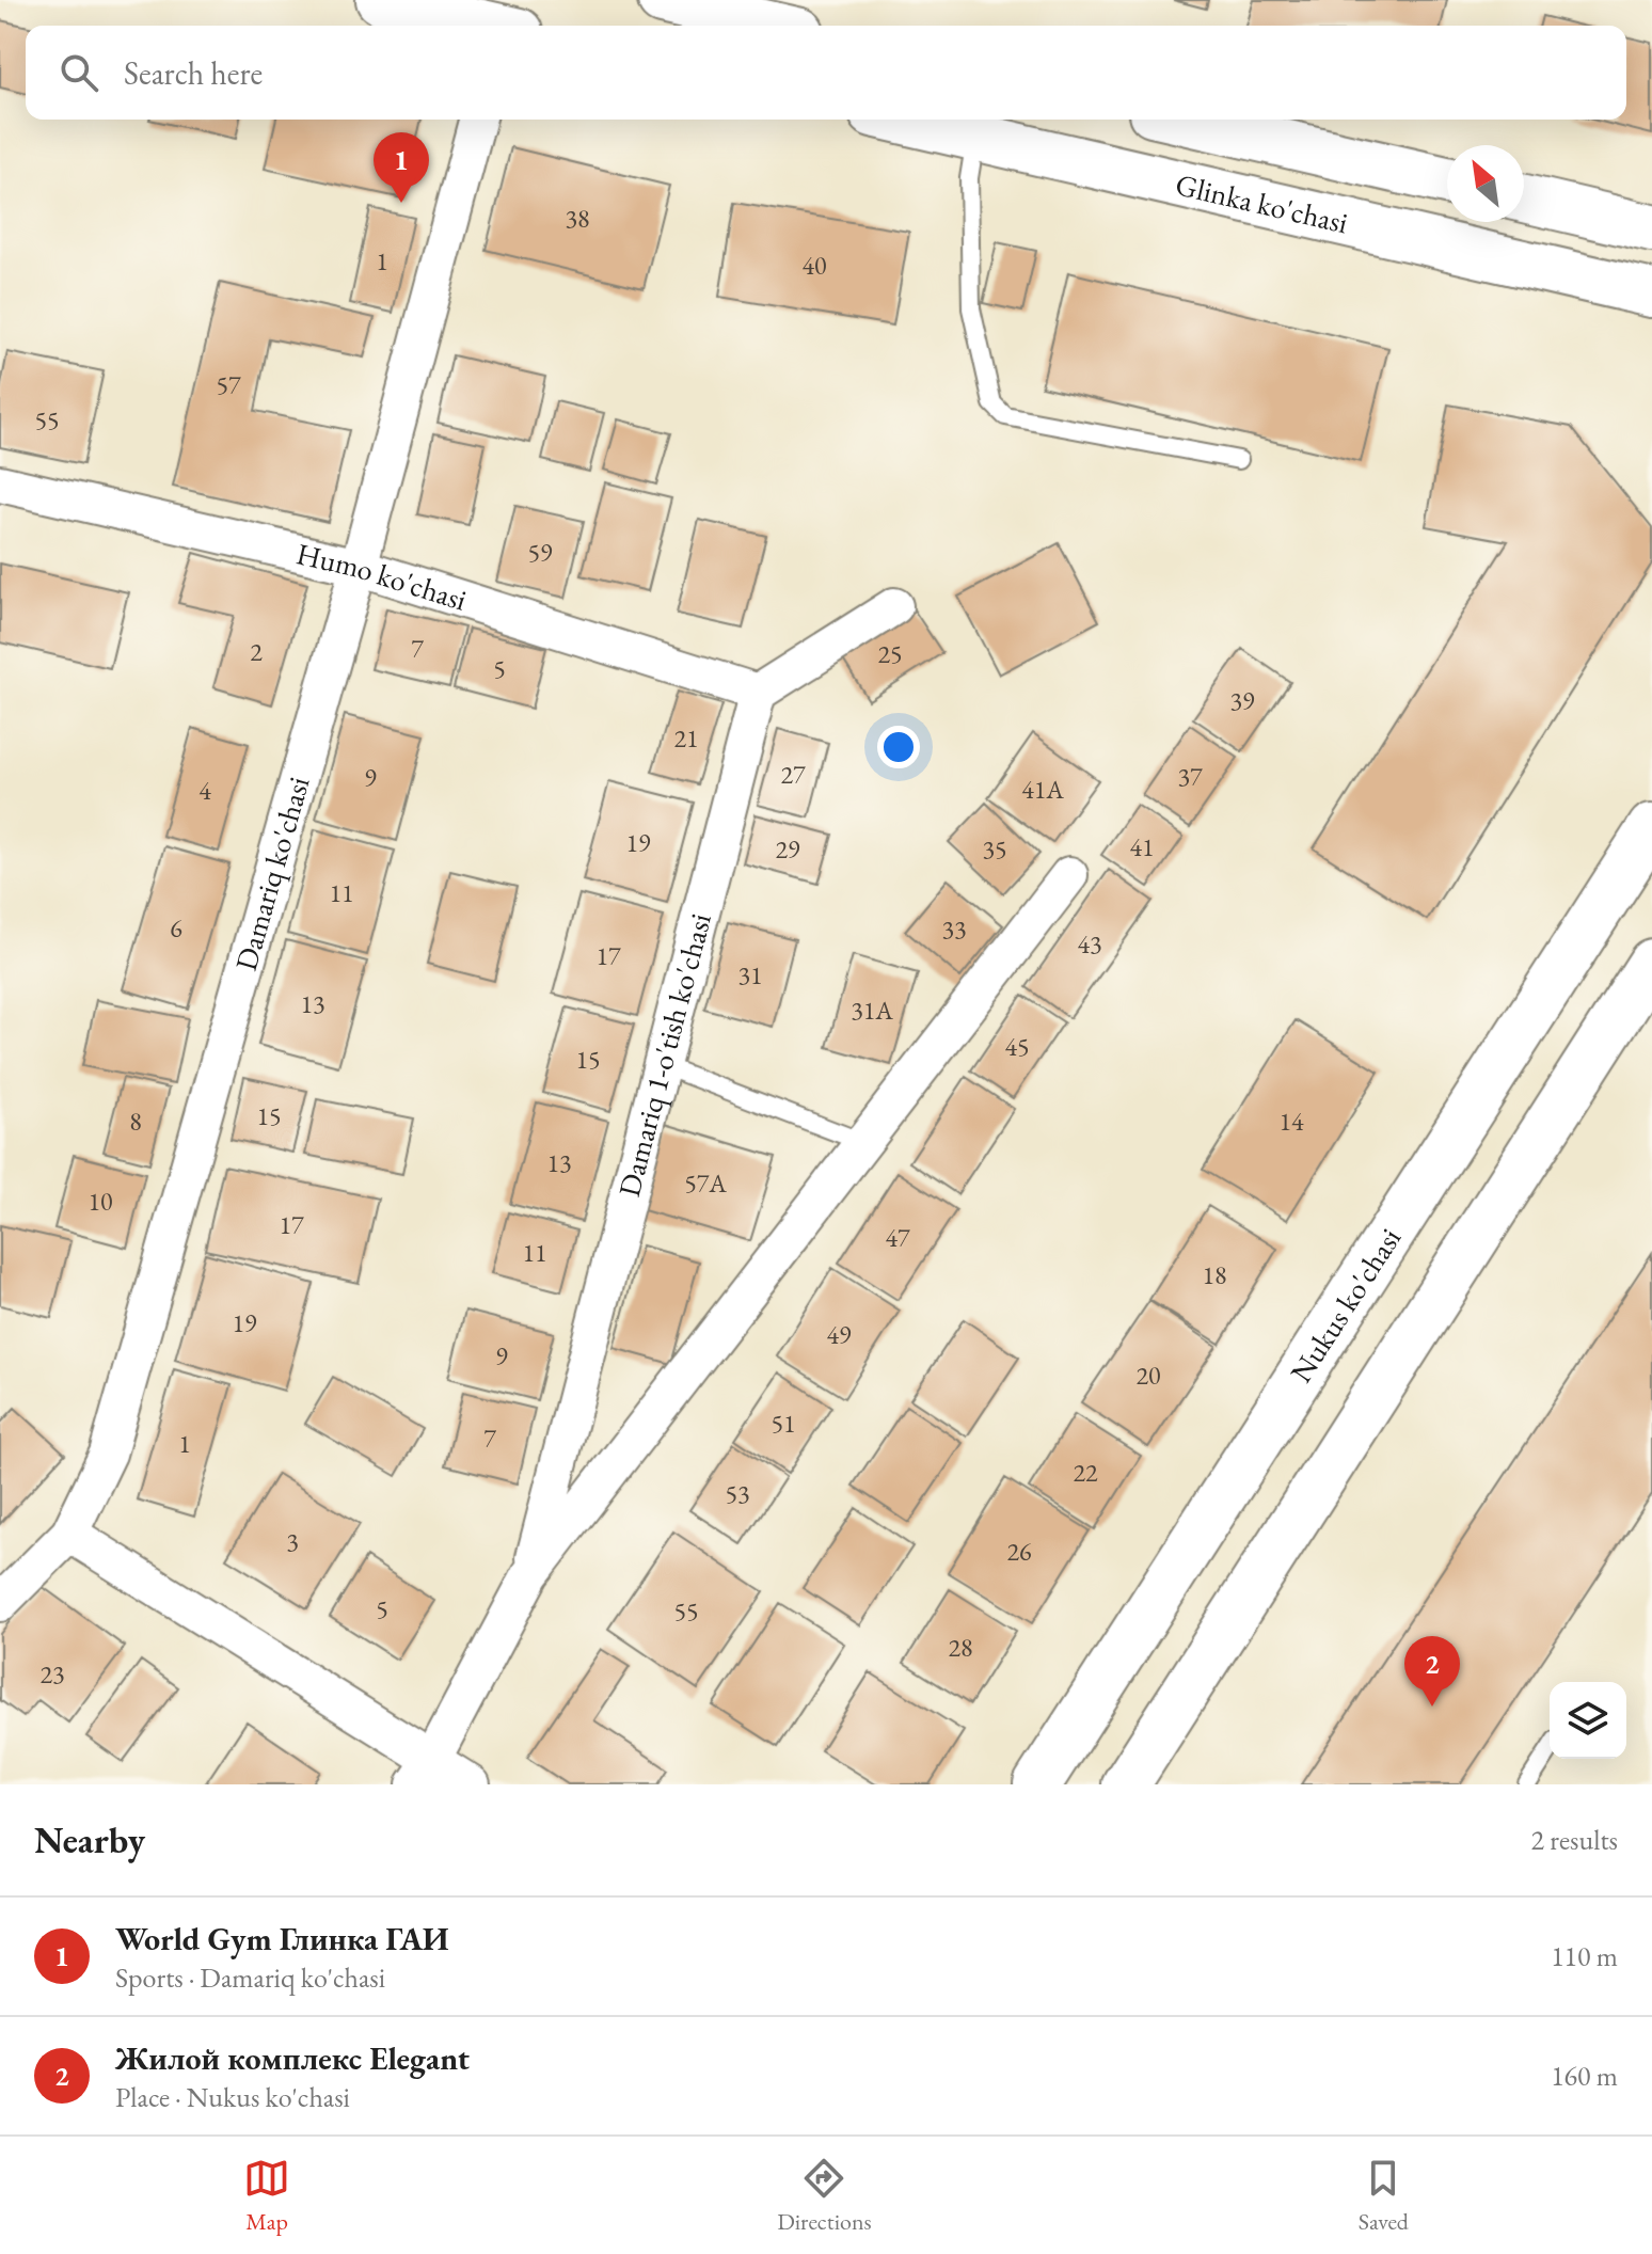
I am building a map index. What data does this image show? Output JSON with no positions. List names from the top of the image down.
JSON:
{
  "streets": {
    "main road": ["Glinka ko'chasi", "Nukus ko'chasi"],
    "street": ["Humo ko'chasi", "Damariq ko'chasi", "Damariq 1-o'tish ko'chasi"]
  },
  "crossings": [
    ["Humo ko'chasi", "Damariq ko'chasi"],
    ["Humo ko'chasi", "Damariq 1-o'tish ko'chasi"]
  ],
  "house_numbers": [
    "38",
    "1",
    "40",
    "57",
    "55",
    "59",
    "7",
    "2",
    "25",
    "5",
    "39",
    "21",
    "27",
    "37",
    "9",
    "41A",
    "4",
    "19",
    "41",
    "29",
    "35",
    "11",
    "6",
    "33",
    "43",
    "17",
    "31",
    "13",
    "31A",
    "45",
    "15",
    "15",
    "8",
    "14",
    "13",
    "57A",
    "10",
    "17",
    "47",
    "11",
    "18",
    "19",
    "49",
    "9",
    "20",
    "51",
    "7",
    "1",
    "22",
    "53",
    "3",
    "26",
    "5",
    "55",
    "28",
    "23"
  ],
  "north": "top left",
  "page": {
    "search": "Search here",
    "pins": ["1", "2"],
    "heading": ["Nearby", "2 results"],
    "list": [
      {
        "mark": "1",
        "name": "World Gym Глинка ГАИ",
        "note": "Sports · Damariq ko'chasi",
        "value": "110 m"
      },
      {
        "mark": "2",
        "name": "Жилой комплекс Elegant",
        "note": "Place · Nukus ko'chasi",
        "value": "160 m"
      }
    ],
    "nav": ["Map", "Directions", "Saved"]
  }
}
